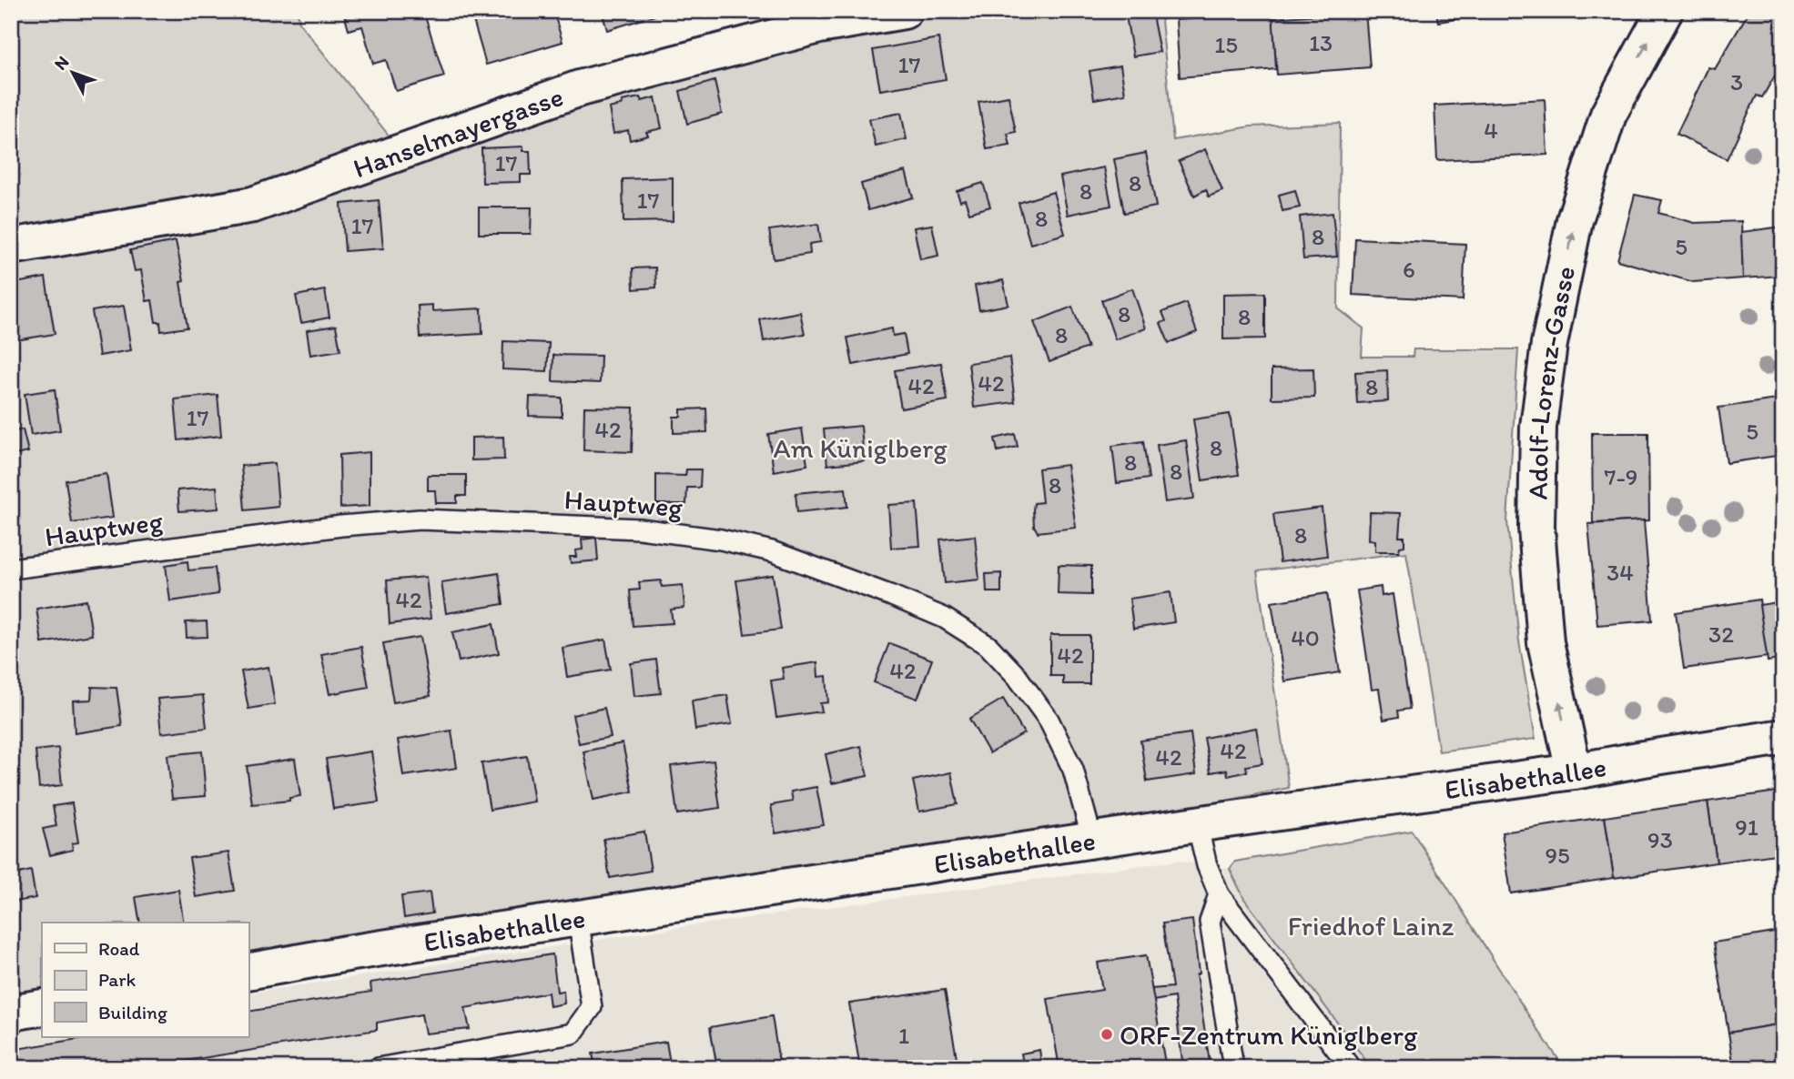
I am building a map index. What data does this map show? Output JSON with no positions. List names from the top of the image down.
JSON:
{
  "streets": {
    "street": ["Hanselmayergasse", "Adolf-Lorenz-Gasse", "Elisabethallee"],
    "lane": ["Hauptweg"]
  },
  "crossings": [
    ["Adolf-Lorenz-Gasse", "Elisabethallee"],
    ["Hauptweg", "Elisabethallee"]
  ],
  "one_way": ["Adolf-Lorenz-Gasse"],
  "parks": ["Am Küniglberg", "Friedhof Lainz"],
  "places": ["ORF-Zentrum Küniglberg"],
  "house_numbers": [
    "13",
    "15",
    "17",
    "3",
    "4",
    "17",
    "8",
    "8",
    "17",
    "8",
    "17",
    "8",
    "5",
    "6",
    "8",
    "8",
    "8",
    "42",
    "42",
    "8",
    "17",
    "42",
    "5",
    "8",
    "8",
    "8",
    "7-9",
    "8",
    "8",
    "34",
    "42",
    "32",
    "40",
    "42",
    "42",
    "42",
    "42",
    "91",
    "93",
    "95",
    "1"
  ],
  "legend": ["Road", "Park", "Building"],
  "north": "top left"
}
